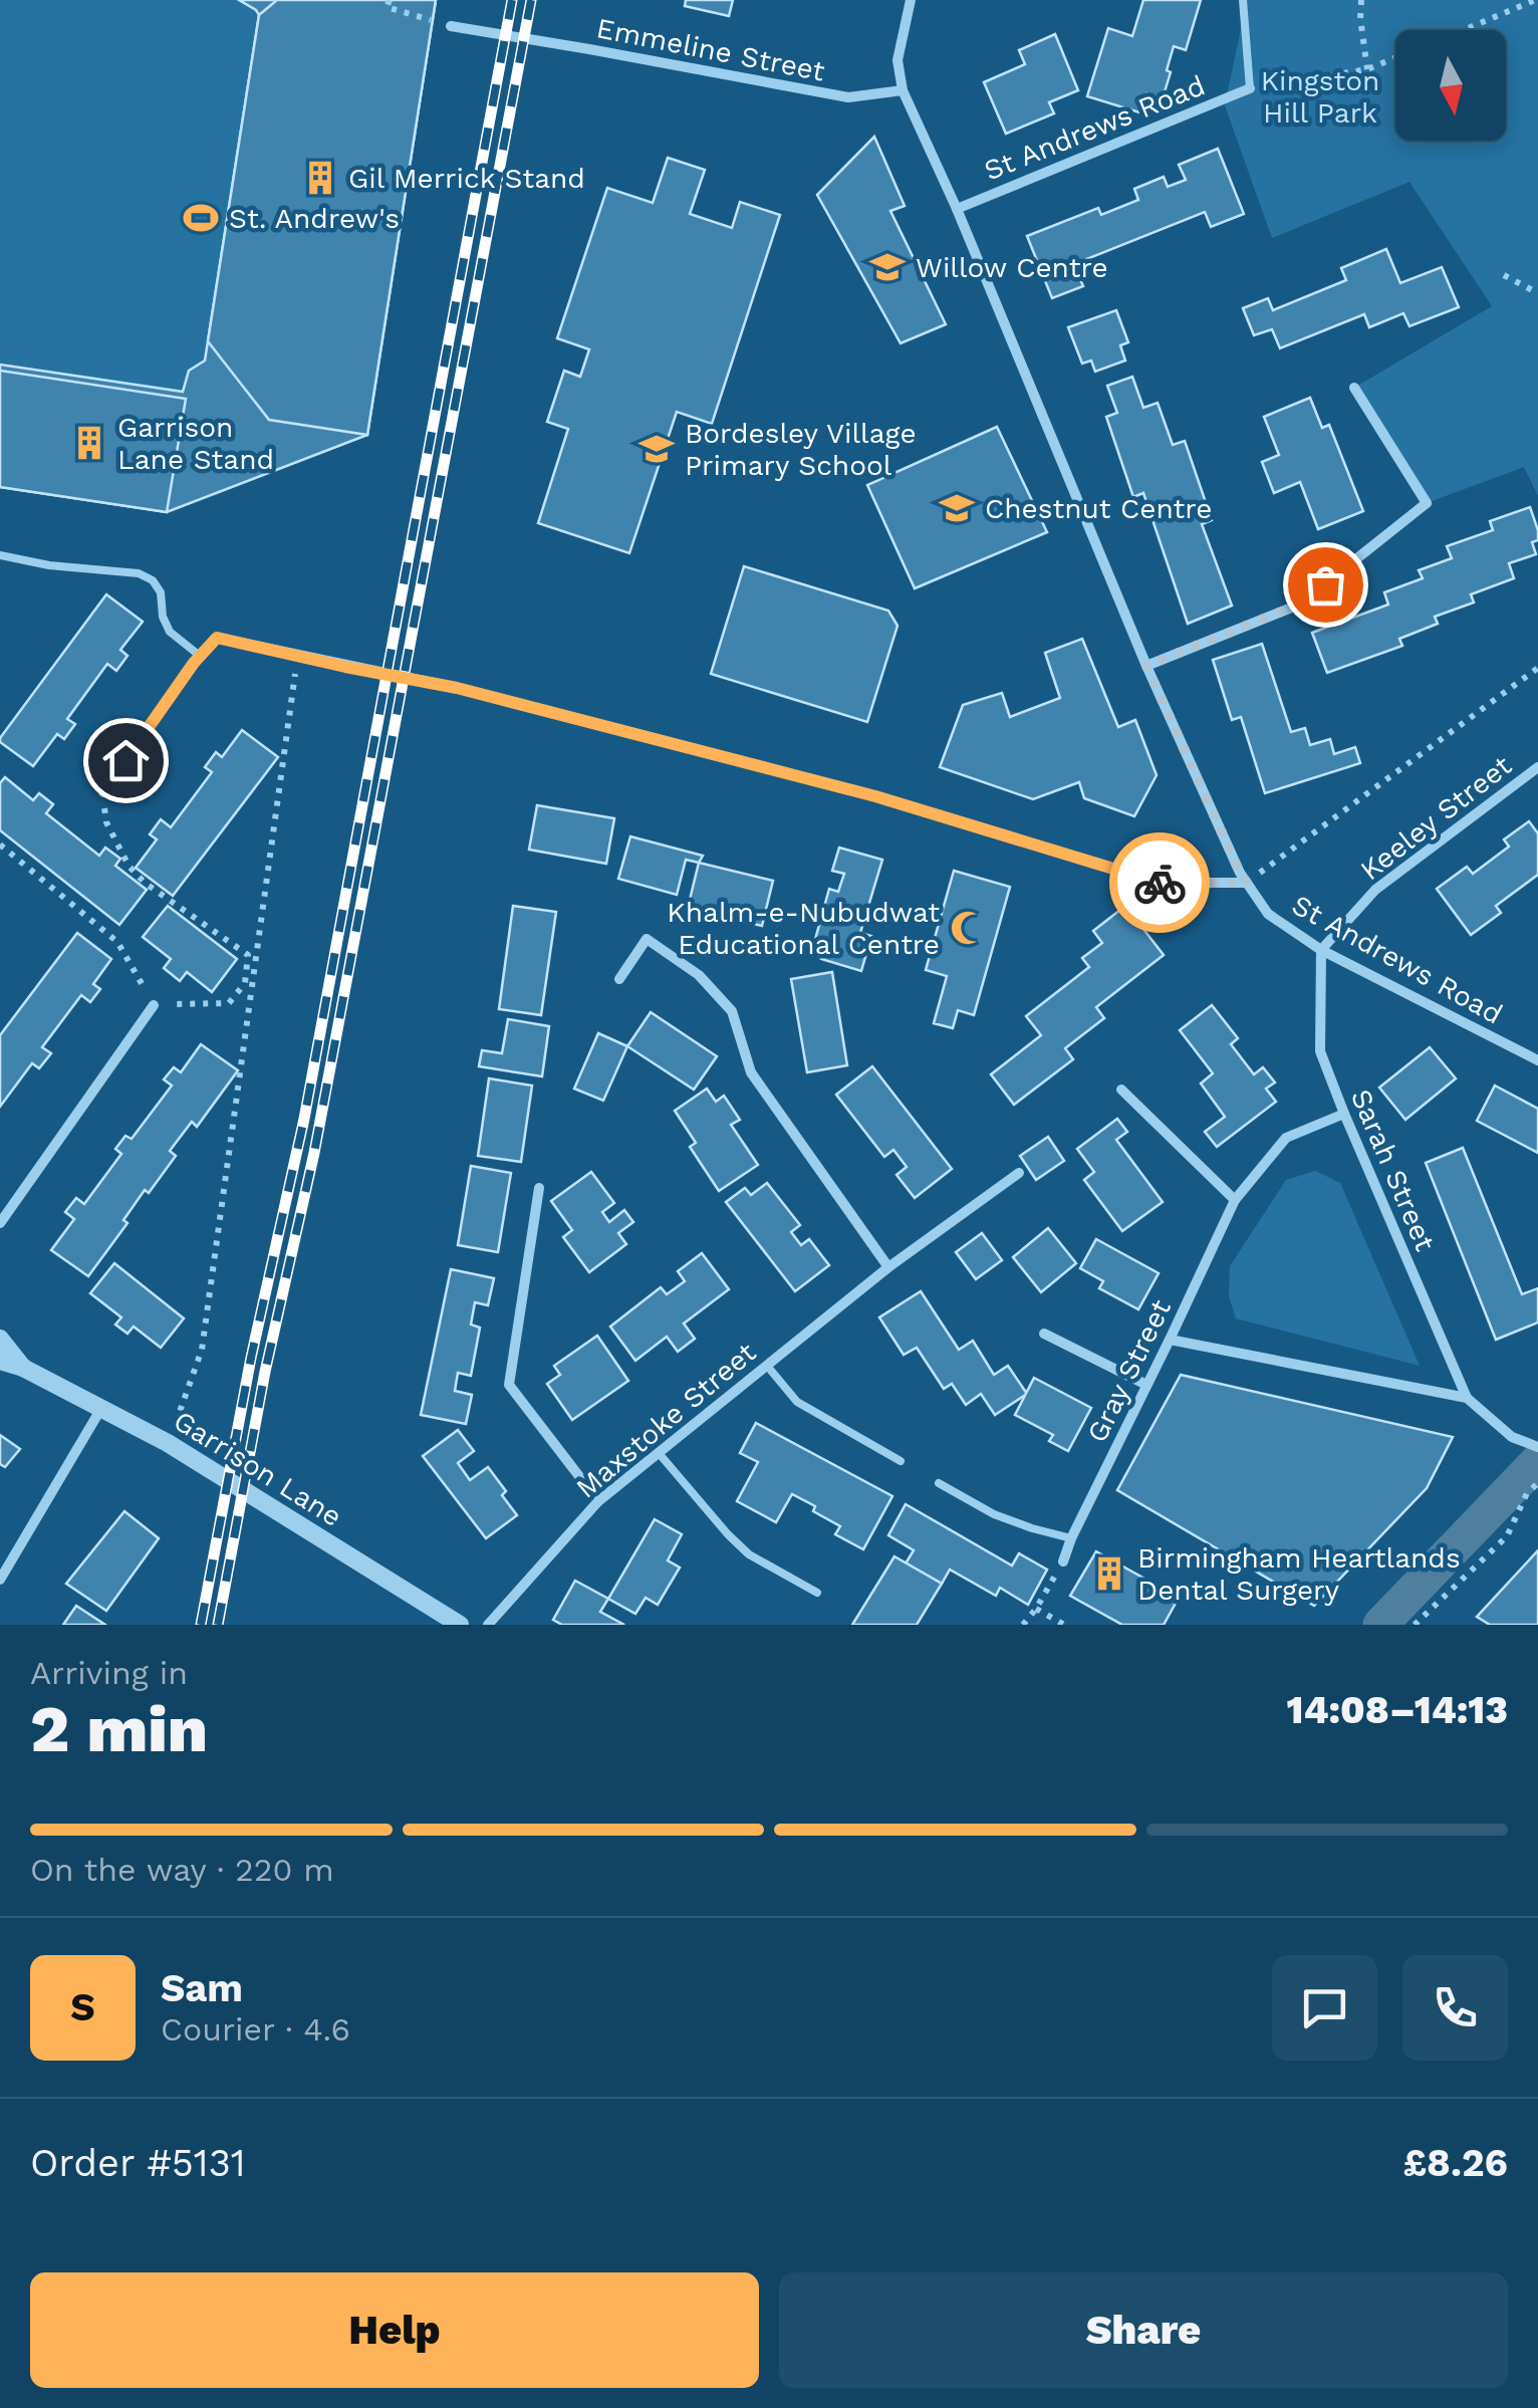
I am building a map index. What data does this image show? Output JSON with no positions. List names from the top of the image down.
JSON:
{
  "streets": {
    "street": [
      "Emmeline Street",
      "St Andrews Road",
      "Keeley Street",
      "Sarah Street",
      "Gray Street",
      "Maxstoke Street",
      "Garrison Lane"
    ]
  },
  "crossings": [
    ["Emmeline Street", "St Andrews Road"],
    ["St Andrews Road", "Keeley Street"],
    ["St Andrews Road", "Sarah Street"],
    ["Keeley Street", "Sarah Street"],
    ["Sarah Street", "Gray Street"]
  ],
  "parks": ["Kingston Hill Park"],
  "places": {
    "building": ["Gil Merrick Stand", "Garrison Lane Stand", "Birmingham Heartlands Dental Surgery"],
    "sports": ["St. Andrew's"],
    "school or university": ["Willow Centre", "Bordesley Village Primary School", "Chestnut Centre"],
    "mosque": ["Khalm-e-Nubudwat Educational Centre"]
  },
  "north": "bottom",
  "page": {
    "heading": ["2 min", "Arriving in", "14:08–14:13"],
    "panel": [
      "Sam",
      "Courier · 4.6",
      "Order #5131",
      "£8.26"
    ],
    "bar": "On the way · 220 m",
    "round": "S",
    "buttons": ["Help", "Share"]
  }
}
